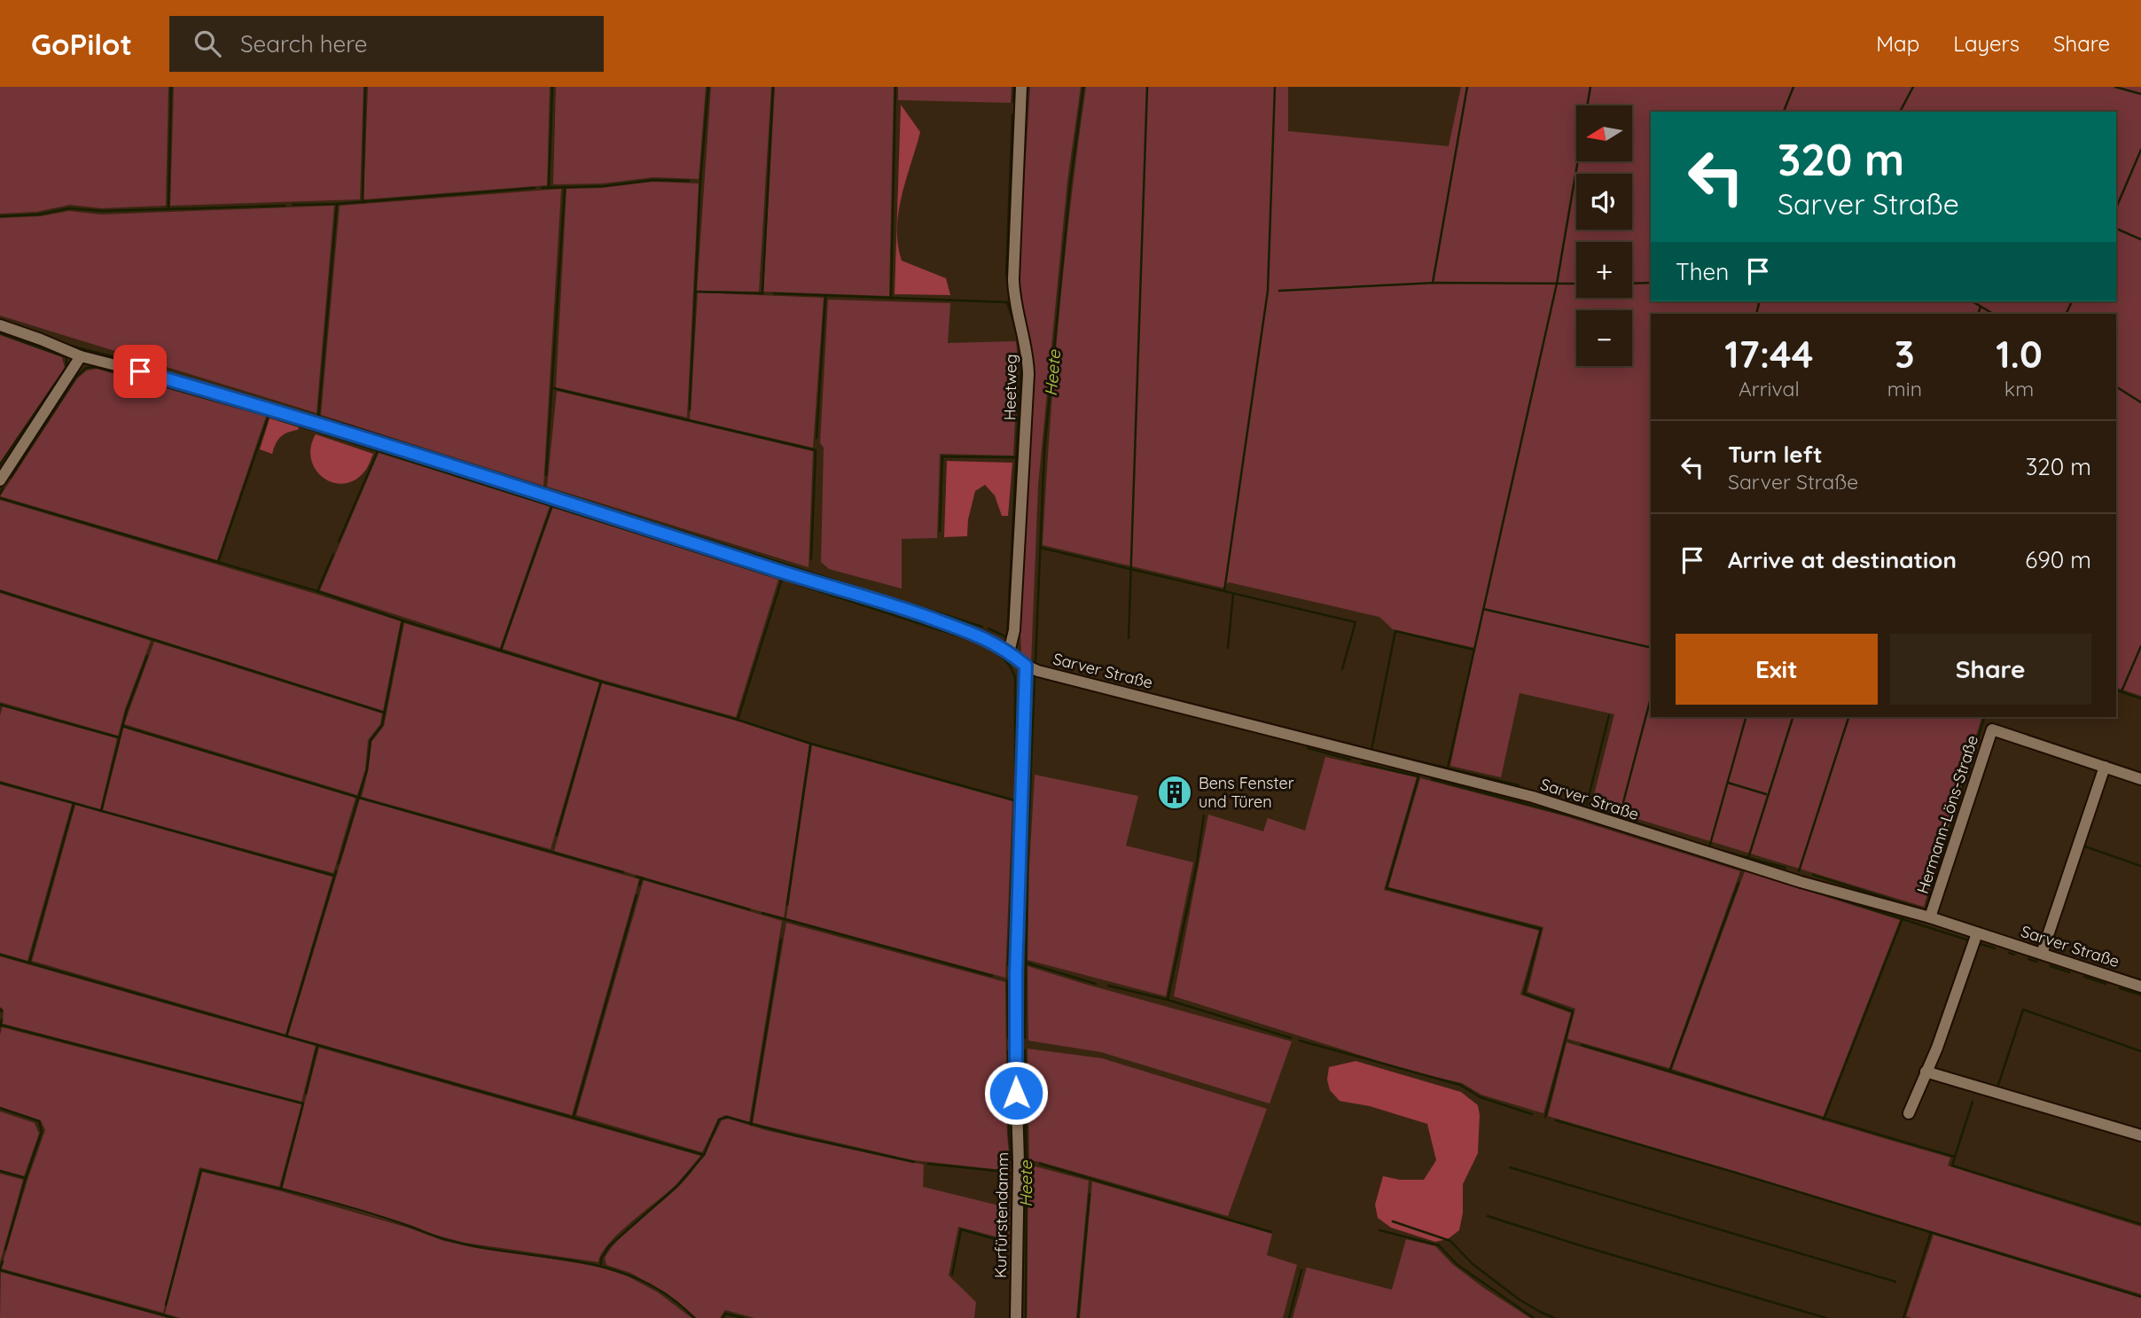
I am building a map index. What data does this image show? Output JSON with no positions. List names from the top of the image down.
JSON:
{
  "streets": {
    "street": [
      "Heetweg",
      "Sarver Straße",
      "Hermann-Löns-Straße",
      "Kurfürstendamm"
    ]
  },
  "crossings": [
    ["Heetweg", "Sarver Straße"],
    ["Sarver Straße", "Hermann-Löns-Straße"],
    ["Sarver Straße", "Kurfürstendamm"]
  ],
  "water": ["Heete"],
  "places": {
    "building": ["Bens Fenster und Türen"]
  },
  "north": "left",
  "page": {
    "header": "GoPilot",
    "search": "Search here",
    "nav": ["Map", "Layers", "Share"],
    "map_buttons": ["+", "−"],
    "turn": ["320 m", "Sarver Straße"],
    "then": "Then",
    "eta": [
      "17:44",
      "Arrival",
      "3",
      "min",
      "1.0",
      "km"
    ],
    "list": [
      {
        "name": "Turn left",
        "note": "Sarver Straße",
        "value": "320 m"
      },
      {
        "name": "Arrive at destination",
        "value": "690 m"
      }
    ],
    "buttons": ["Exit", "Share"]
  }
}
